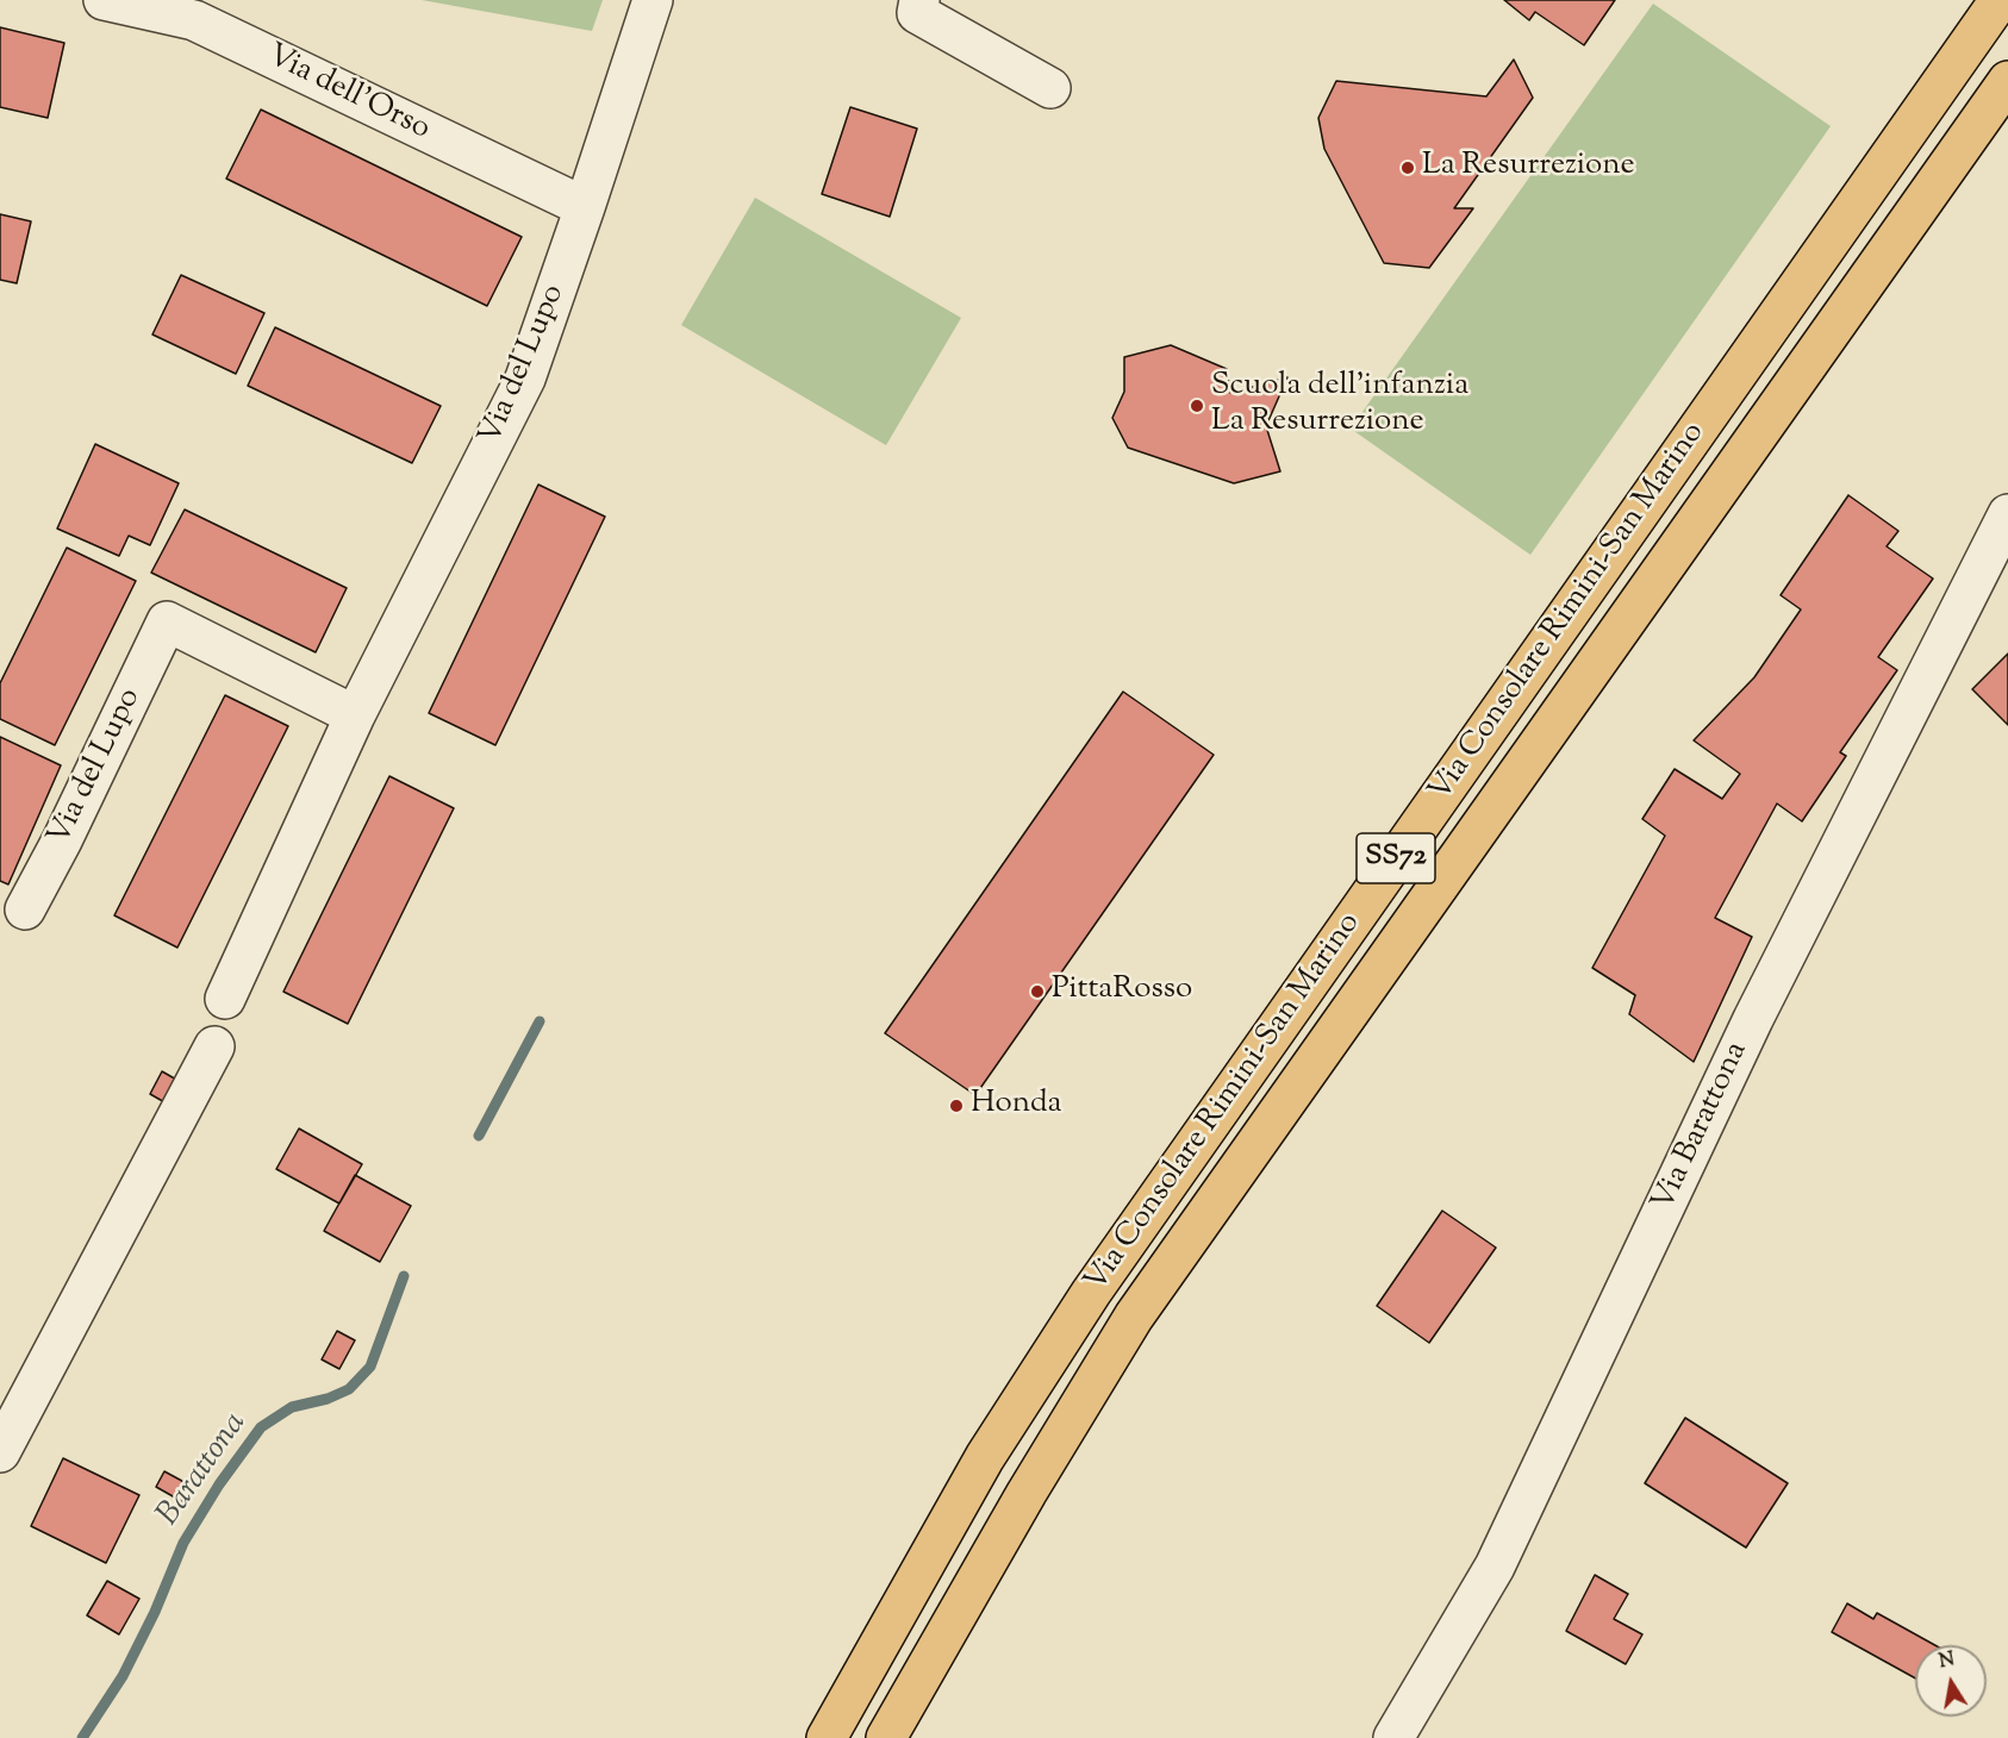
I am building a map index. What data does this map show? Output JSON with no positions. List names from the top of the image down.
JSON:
{
  "streets": {
    "main road": ["Via Consolare Rimini-San Marino", "SS72"],
    "street": ["Via dell'Orso", "Via del Lupo", "Via Barattona"]
  },
  "crossings": [
    ["Via dell'Orso", "Via del Lupo"]
  ],
  "water": ["Barattona"],
  "places": [
    "La Resurrezione",
    "Scuola dell'infanzia La Resurrezione",
    "PittaRosso",
    "Honda"
  ],
  "north": "top"
}
